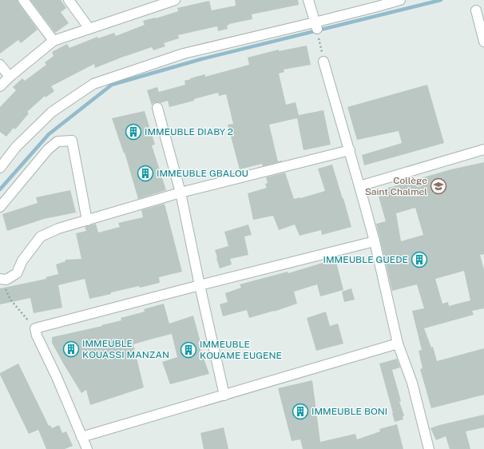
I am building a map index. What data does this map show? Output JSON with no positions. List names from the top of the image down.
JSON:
{
  "places": {
    "building": [
      "IMMEUBLE DIABY 2",
      "IMMEUBLE GBALOU",
      "IMMEUBLE GUEDE",
      "IMMEUBLE KOUASSI MANZAN",
      "IMMEUBLE KOUAME EUGENE",
      "IMMEUBLE BONI"
    ],
    "school or university": ["Collège Saint Chalmel"]
  }
}
